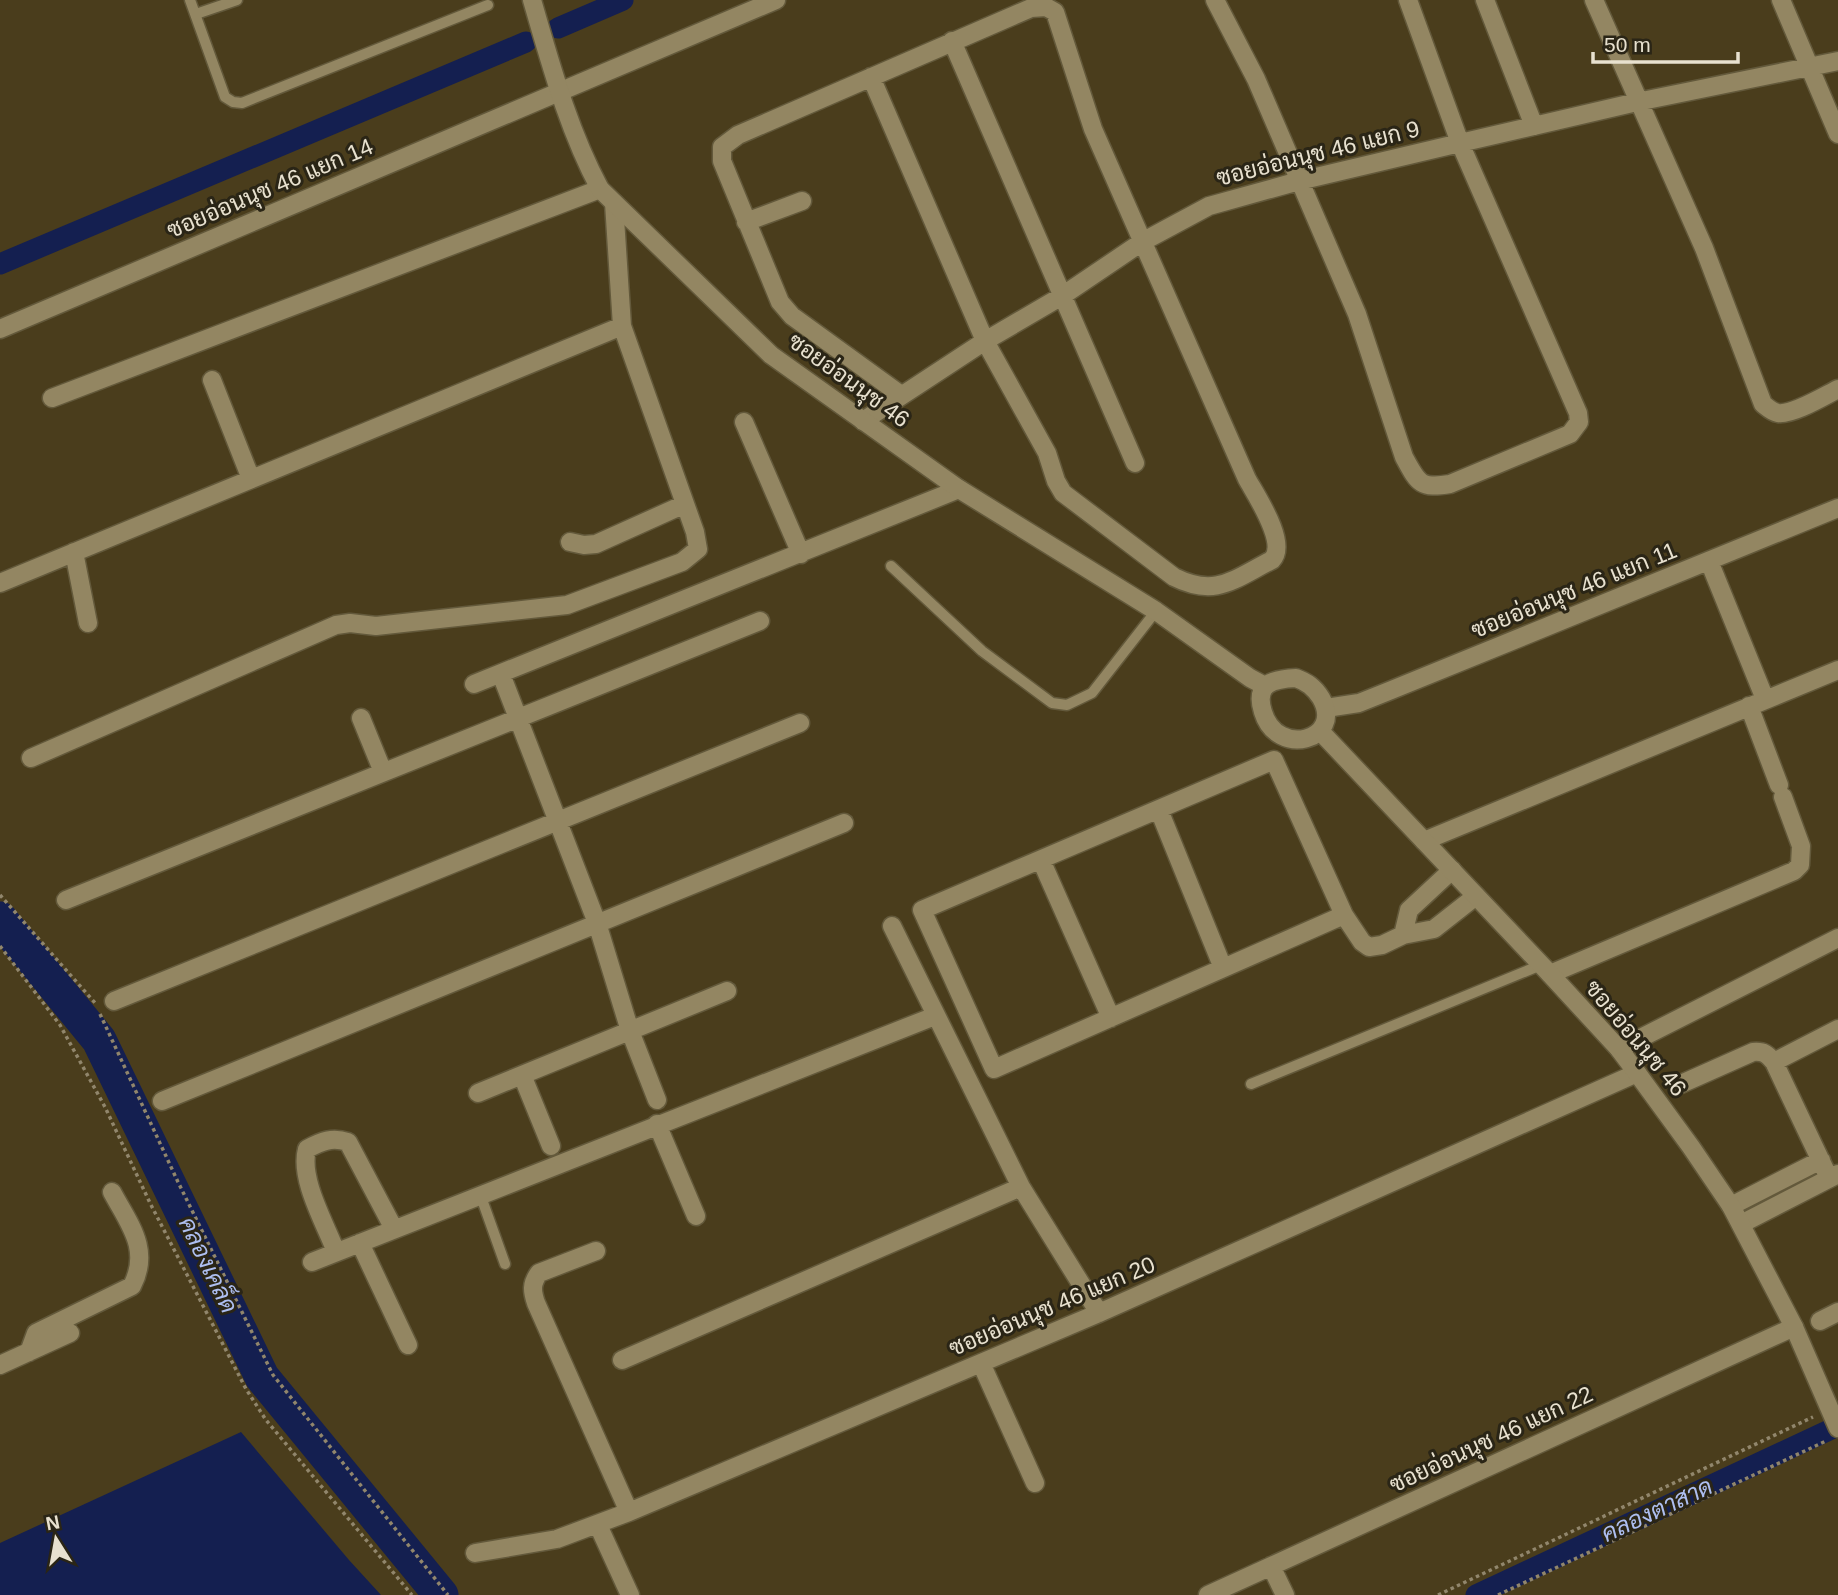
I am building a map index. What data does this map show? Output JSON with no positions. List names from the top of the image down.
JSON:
{
  "streets": {
    "street": [
      "ซอยอ่อนนุช 46 แยก 9",
      "ซอยอ่อนนุช 46 แยก 14",
      "ซอยอ่อนนุช 46",
      "ซอยอ่อนนุช 46 แยก 11",
      "ซอยอ่อนนุช 46 แยก 20",
      "ซอยอ่อนนุช 46 แยก 22"
    ]
  },
  "crossings": [
    ["ซอยอ่อนนุช 46 แยก 9", "ซอยอ่อนนุช 46"],
    ["ซอยอ่อนนุช 46 แยก 14", "ซอยอ่อนนุช 46"],
    ["ซอยอ่อนนุช 46", "ซอยอ่อนนุช 46 แยก 11"],
    ["ซอยอ่อนนุช 46", "ซอยอ่อนนุช 46 แยก 20"],
    ["ซอยอ่อนนุช 46", "ซอยอ่อนนุช 46 แยก 22"]
  ],
  "water": ["คลองเคล็ด", "คลองตาสาด"],
  "scale_bar": "50 m",
  "north": "top"
}
